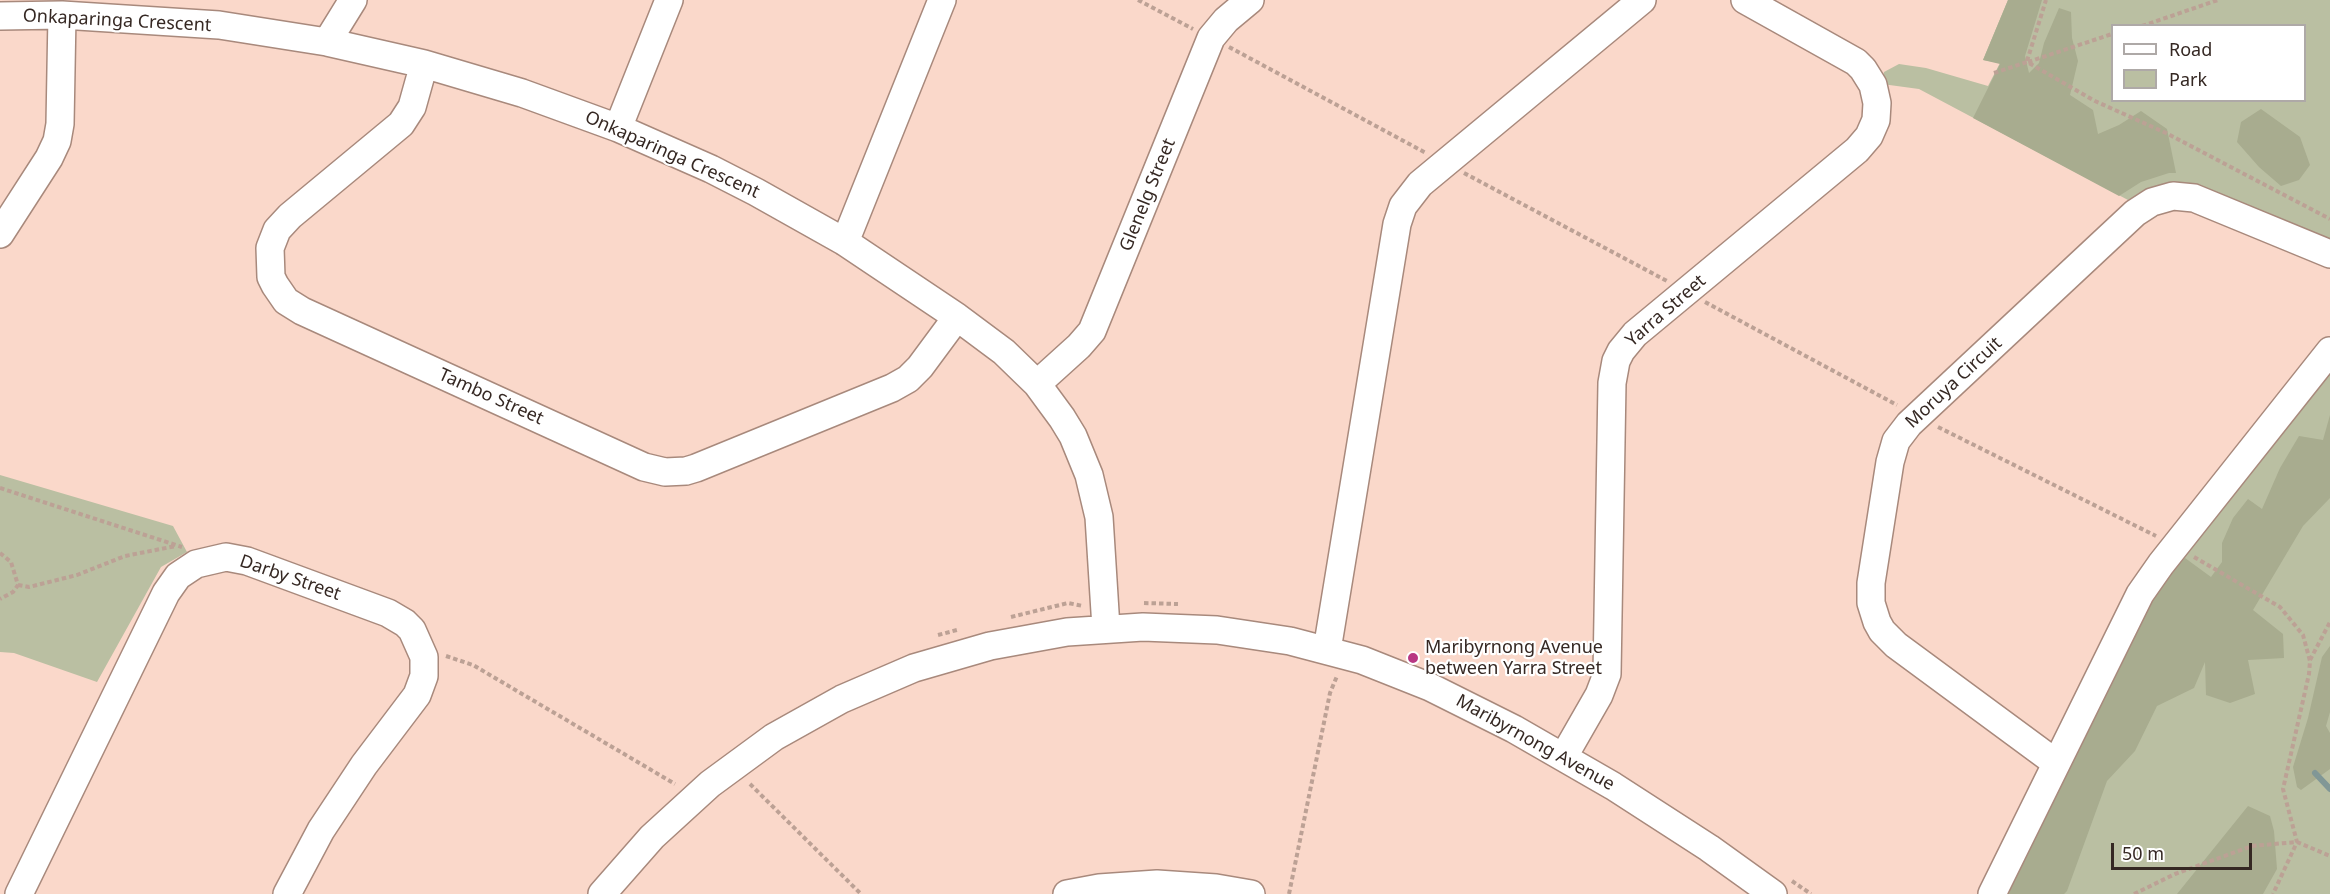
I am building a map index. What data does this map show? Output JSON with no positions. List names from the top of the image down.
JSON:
{
  "streets": {
    "street": [
      "Onkaparinga Crescent",
      "Glenelg Street",
      "Yarra Street",
      "Moruya Circuit",
      "Tambo Street",
      "Darby Street",
      "Maribyrnong Avenue"
    ]
  },
  "crossings": [
    ["Onkaparinga Crescent", "Glenelg Street"],
    ["Onkaparinga Crescent", "Tambo Street"],
    ["Onkaparinga Crescent", "Maribyrnong Avenue"],
    ["Yarra Street", "Maribyrnong Avenue"]
  ],
  "places": ["Maribyrnong Avenue between Yarra Street"],
  "legend": ["Road", "Park"],
  "scale_bar": "50 m"
}
